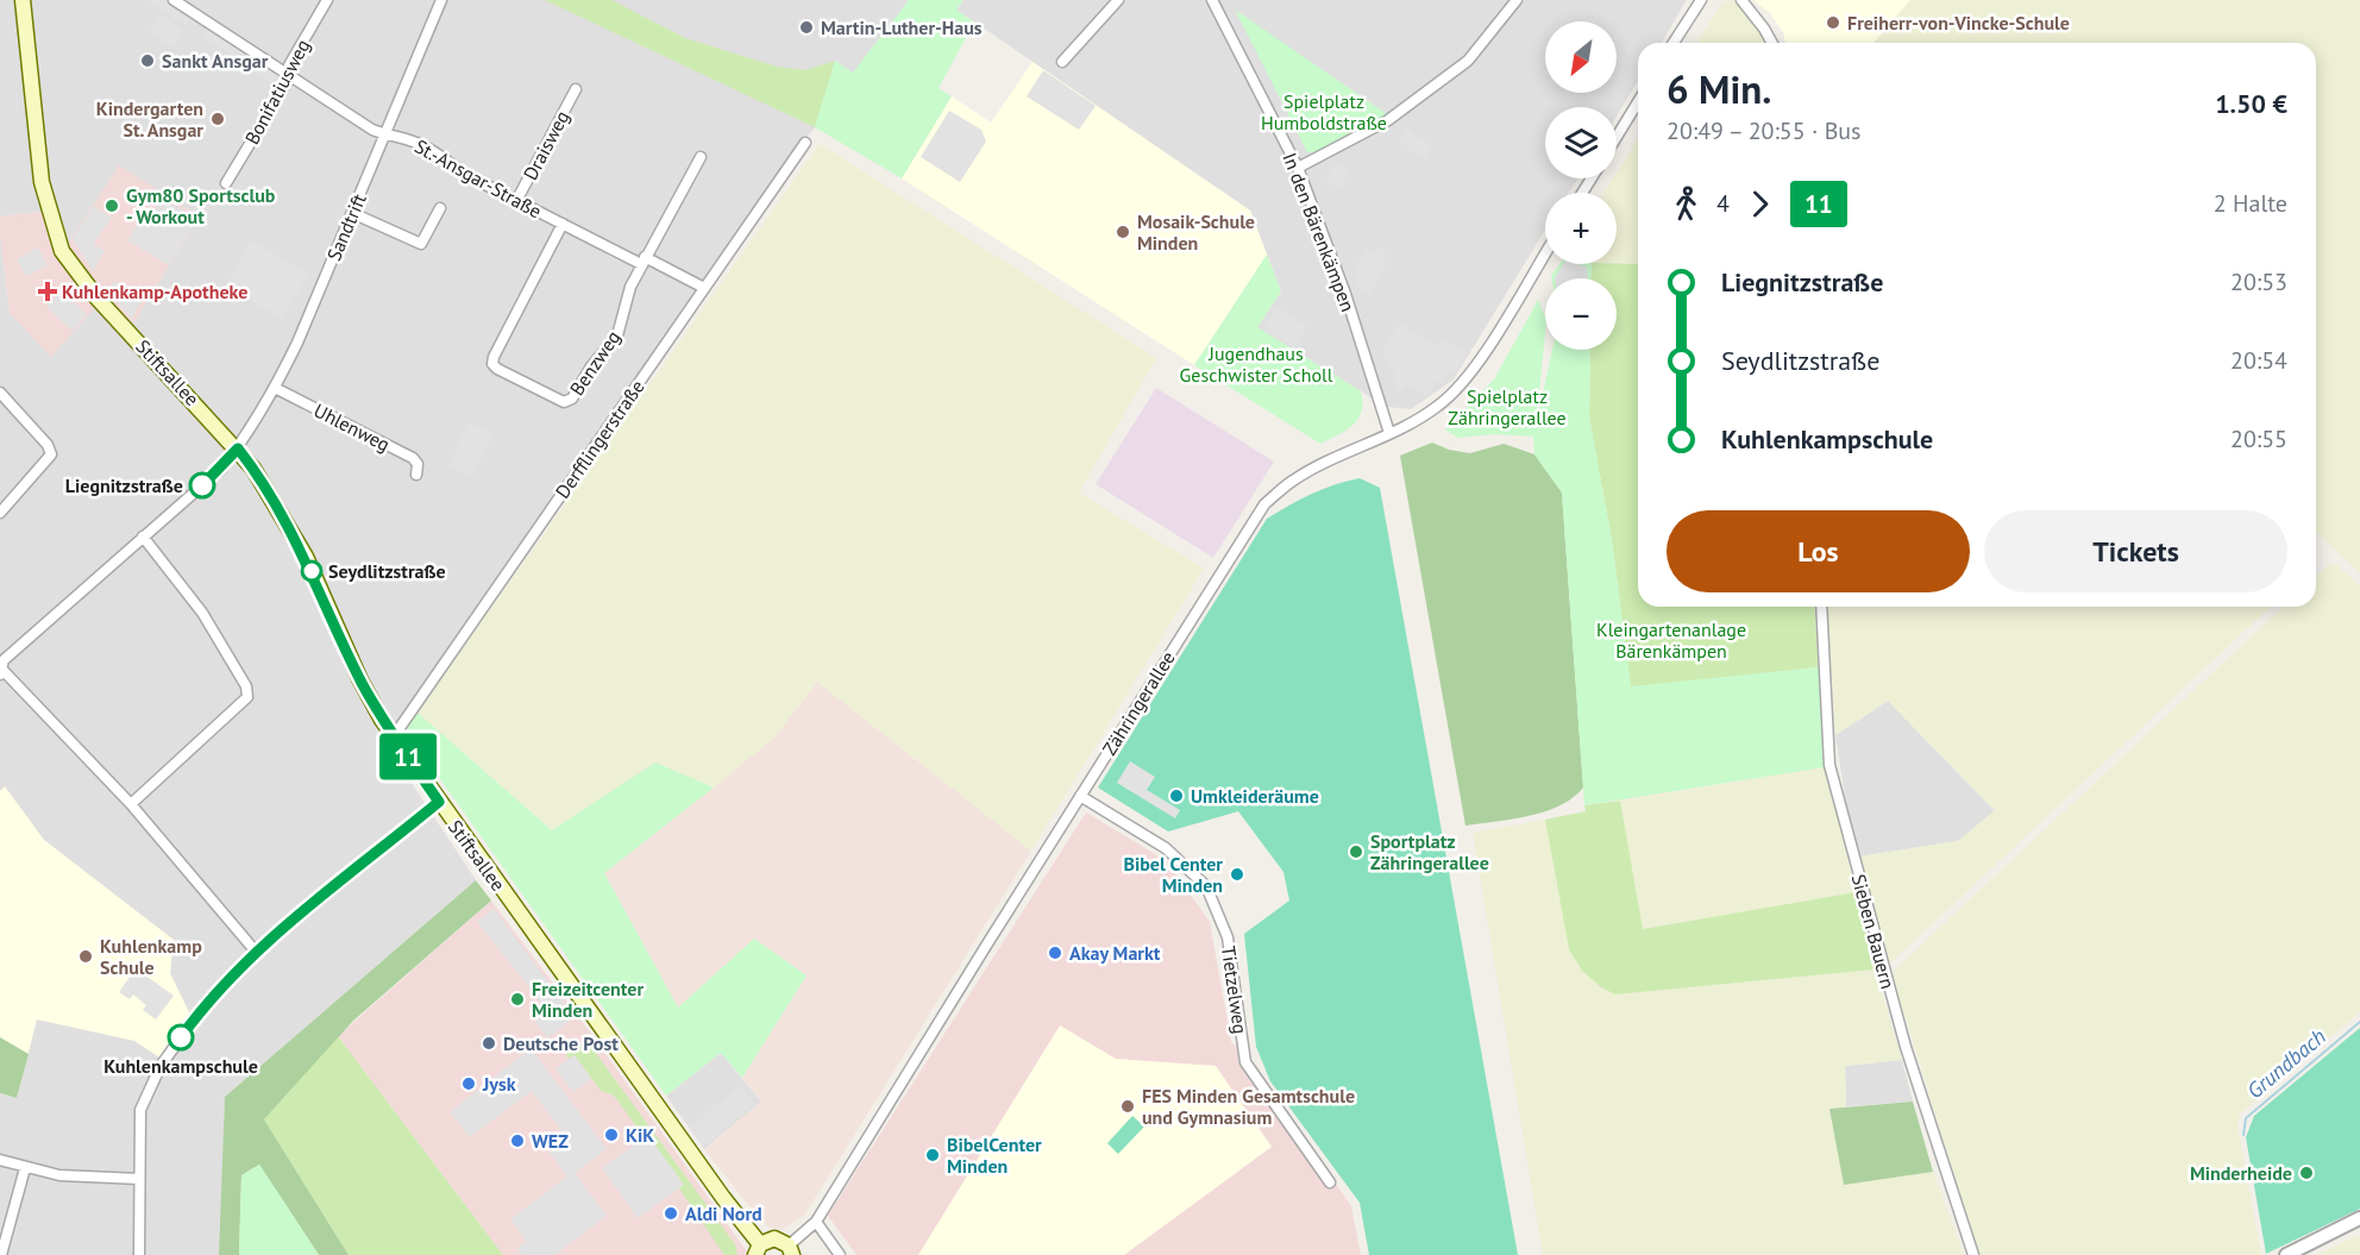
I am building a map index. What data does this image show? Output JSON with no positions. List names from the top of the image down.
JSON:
{
  "streets": {
    "main road": ["Stiftsallee"],
    "street": [
      "Bonifatiusweg",
      "Draisweg",
      "St.-Ansgar-Straße",
      "Sandtrift",
      "In den Bärenkämpen",
      "Benzweg",
      "Uhlenweg",
      "Derfflingerstraße",
      "Zähringerallee",
      "Sieben Bauern",
      "Tietzelweg"
    ]
  },
  "crossings": [
    ["Bonifatiusweg", "St.-Ansgar-Straße"],
    ["Draisweg", "St.-Ansgar-Straße"],
    ["St.-Ansgar-Straße", "Sandtrift"],
    ["St.-Ansgar-Straße", "Benzweg"],
    ["St.-Ansgar-Straße", "Derfflingerstraße"],
    ["Sandtrift", "Stiftsallee"],
    ["Sandtrift", "Uhlenweg"],
    ["In den Bärenkämpen", "Zähringerallee"],
    ["Stiftsallee", "Derfflingerstraße"],
    ["Zähringerallee", "Tietzelweg"]
  ],
  "water": ["Grundbach"],
  "parks": [
    "Spielplatz Humboldstraße",
    "Jugendhaus Geschwister Scholl",
    "Spielplatz Zähringerallee",
    "Kleingartenanlage Bärenkämpen"
  ],
  "places": {
    "other": [
      "Freiherr-von-Vincke-Schule",
      "Martin-Luther-Haus",
      "Sankt Ansgar",
      "Kindergarten St. Ansgar",
      "Gym80 Sportsclub - Workout",
      "Mosaik-Schule Minden",
      "Liegnitzstraße",
      "Seydlitzstraße",
      "Umkleideräume",
      "Sportplatz Zähringerallee",
      "Bibel Center Minden",
      "Akay Markt",
      "Kuhlenkamp Schule",
      "Freizeitcenter Minden",
      "Kuhlenkampschule",
      "Deutsche Post",
      "Jysk",
      "FES Minden Gesamtschule und Gymnasium",
      "KiK",
      "WEZ",
      "BibelCenter Minden",
      "Minderheide",
      "Aldi Nord"
    ],
    "health": ["Kuhlenkamp-Apotheke"]
  },
  "lines": ["bus line 11"],
  "north": "bottom left",
  "page": {
    "on_map": "11",
    "map_buttons": ["+", "−"],
    "heading": ["6 Min.", "20:49 – 20:55 · Bus", "1.50 €"],
    "legs": ["4", "11", "2 Halte"],
    "list": [
      {
        "name": "Liegnitzstraße",
        "value": "20:53"
      },
      {
        "name": "Seydlitzstraße",
        "value": "20:54"
      },
      {
        "name": "Kuhlenkampschule",
        "value": "20:55"
      }
    ],
    "buttons": ["Los", "Tickets"]
  }
}
